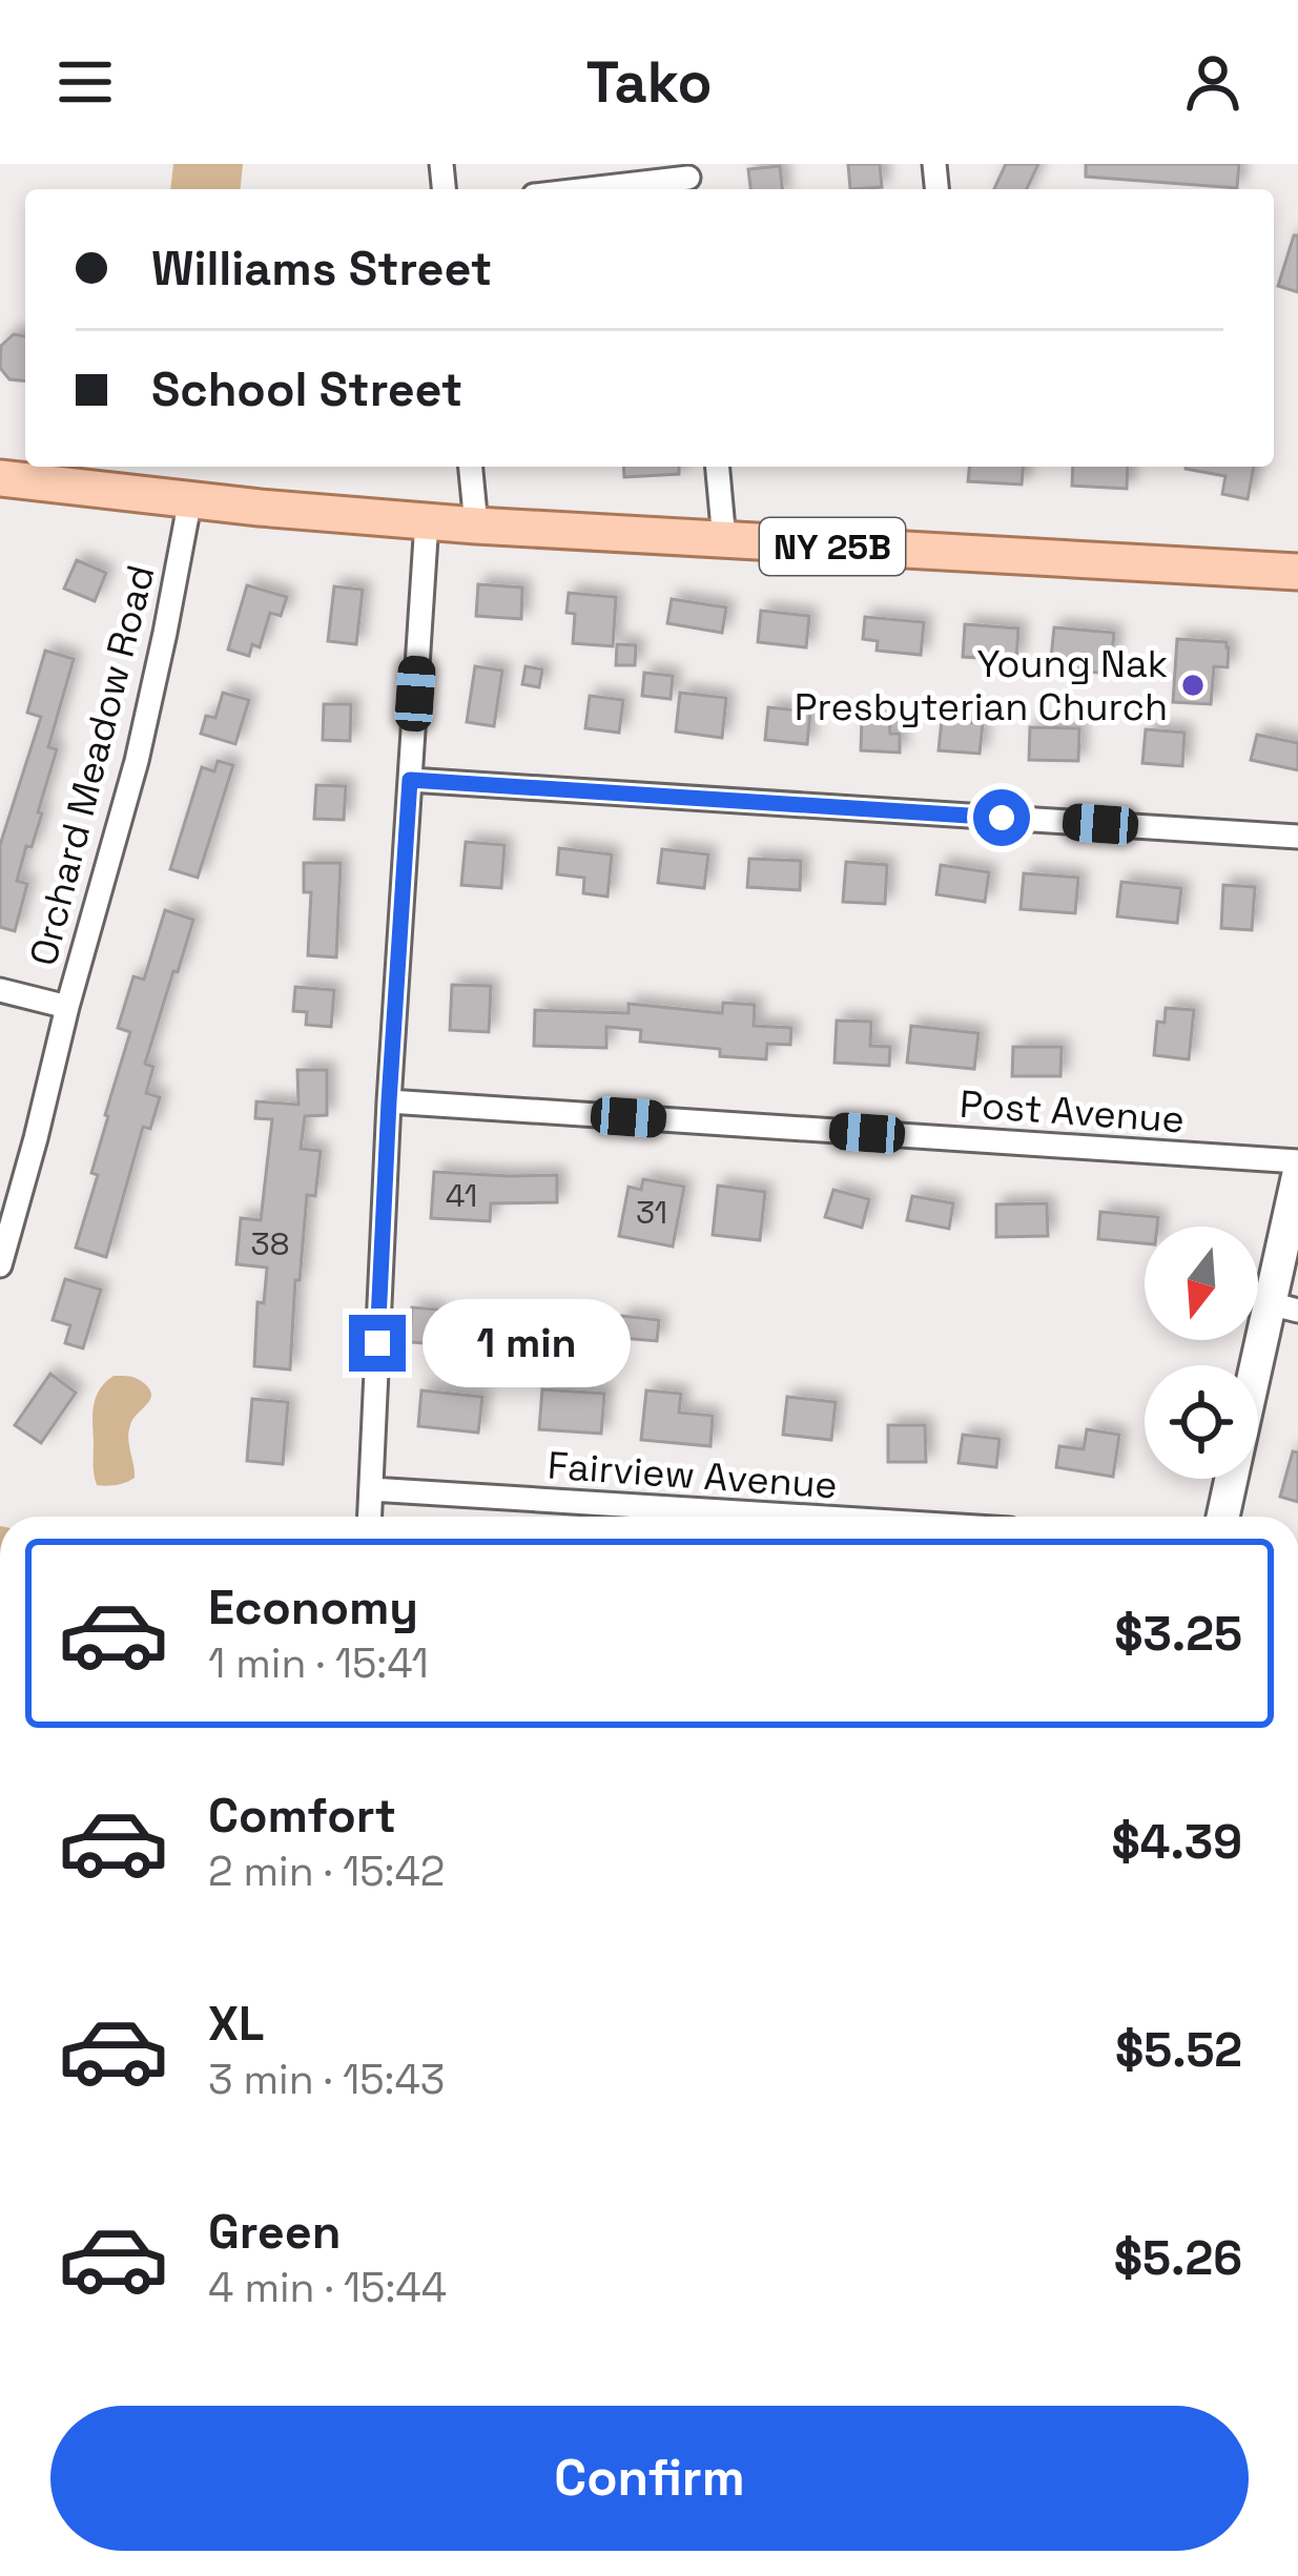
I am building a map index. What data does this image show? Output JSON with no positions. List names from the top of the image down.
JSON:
{
  "streets": {
    "main road": ["NY 25B"],
    "street": ["Orchard Meadow Road", "Post Avenue", "Fairview Avenue"]
  },
  "crossings": [
    ["NY 25B", "Orchard Meadow Road"]
  ],
  "places": ["Young Nak Presbyterian Church"],
  "house_numbers": ["41", "31", "38"],
  "north": "bottom",
  "page": {
    "header": "Tako",
    "banner": ["Williams Street", "School Street"],
    "bubble": "1 min",
    "list": [
      {
        "name": "Economy",
        "note": "1 min · 15:41",
        "value": "$3.25"
      },
      {
        "name": "Comfort",
        "note": "2 min · 15:42",
        "value": "$4.39"
      },
      {
        "name": "XL",
        "note": "3 min · 15:43",
        "value": "$5.52"
      },
      {
        "name": "Green",
        "note": "4 min · 15:44",
        "value": "$5.26"
      }
    ],
    "buttons": "Confirm"
  }
}
